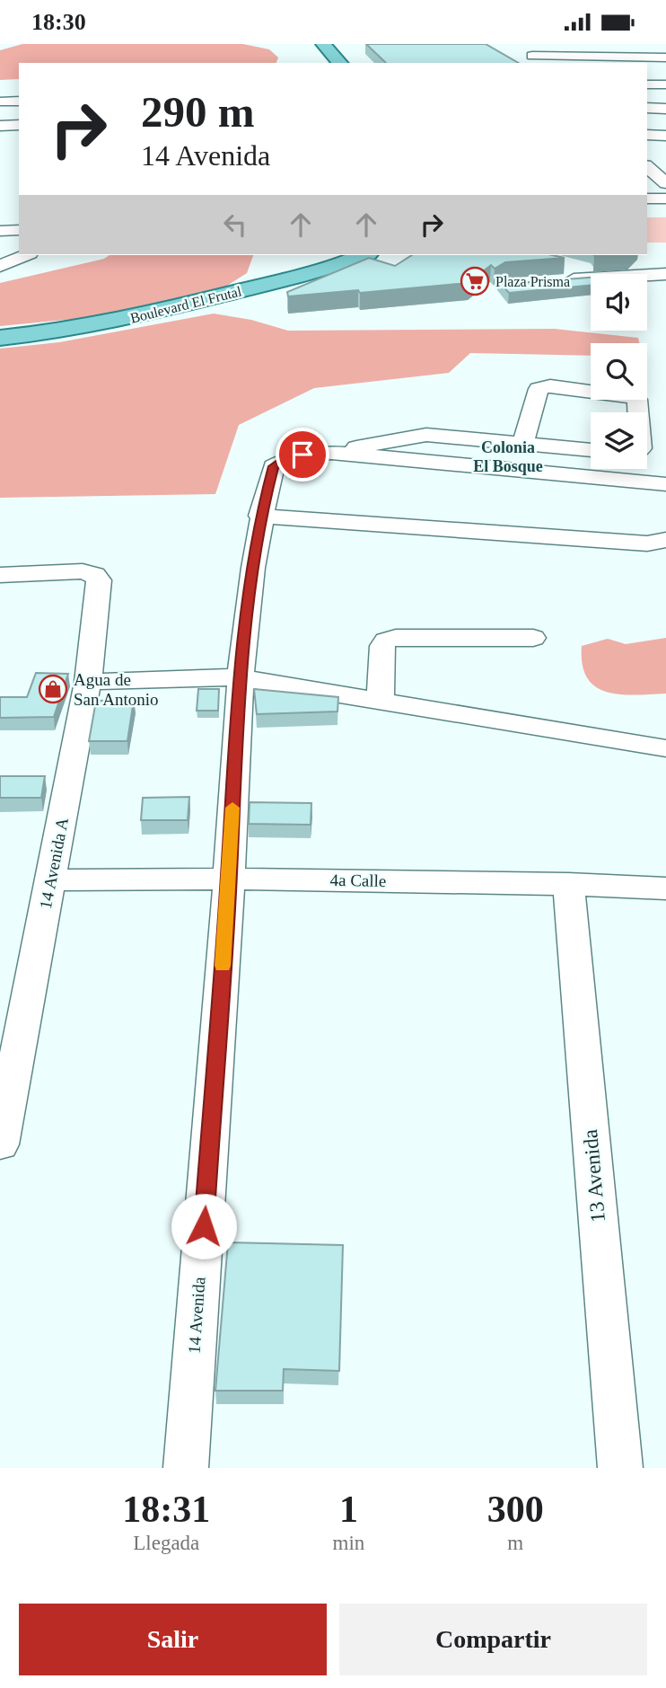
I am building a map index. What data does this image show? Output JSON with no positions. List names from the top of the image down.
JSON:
{
  "streets": {
    "main road": ["Boulevard El Frutal"],
    "street": [
      "14 Avenida A",
      "4a Calle",
      "13 Avenida",
      "14 Avenida"
    ]
  },
  "crossings": [
    ["14 Avenida A", "4a Calle"],
    ["4a Calle", "13 Avenida"],
    ["4a Calle", "14 Avenida"]
  ],
  "districts": ["Colonia El Bosque"],
  "places": {
    "supermarket": ["Plaza Prisma"],
    "shop": ["Agua de San Antonio"]
  },
  "page": {
    "status": "18:30",
    "turn": ["290 m", "14 Avenida"],
    "eta": [
      "18:31",
      "Llegada",
      "1",
      "min",
      "300",
      "m"
    ],
    "buttons": ["Salir", "Compartir"]
  }
}
